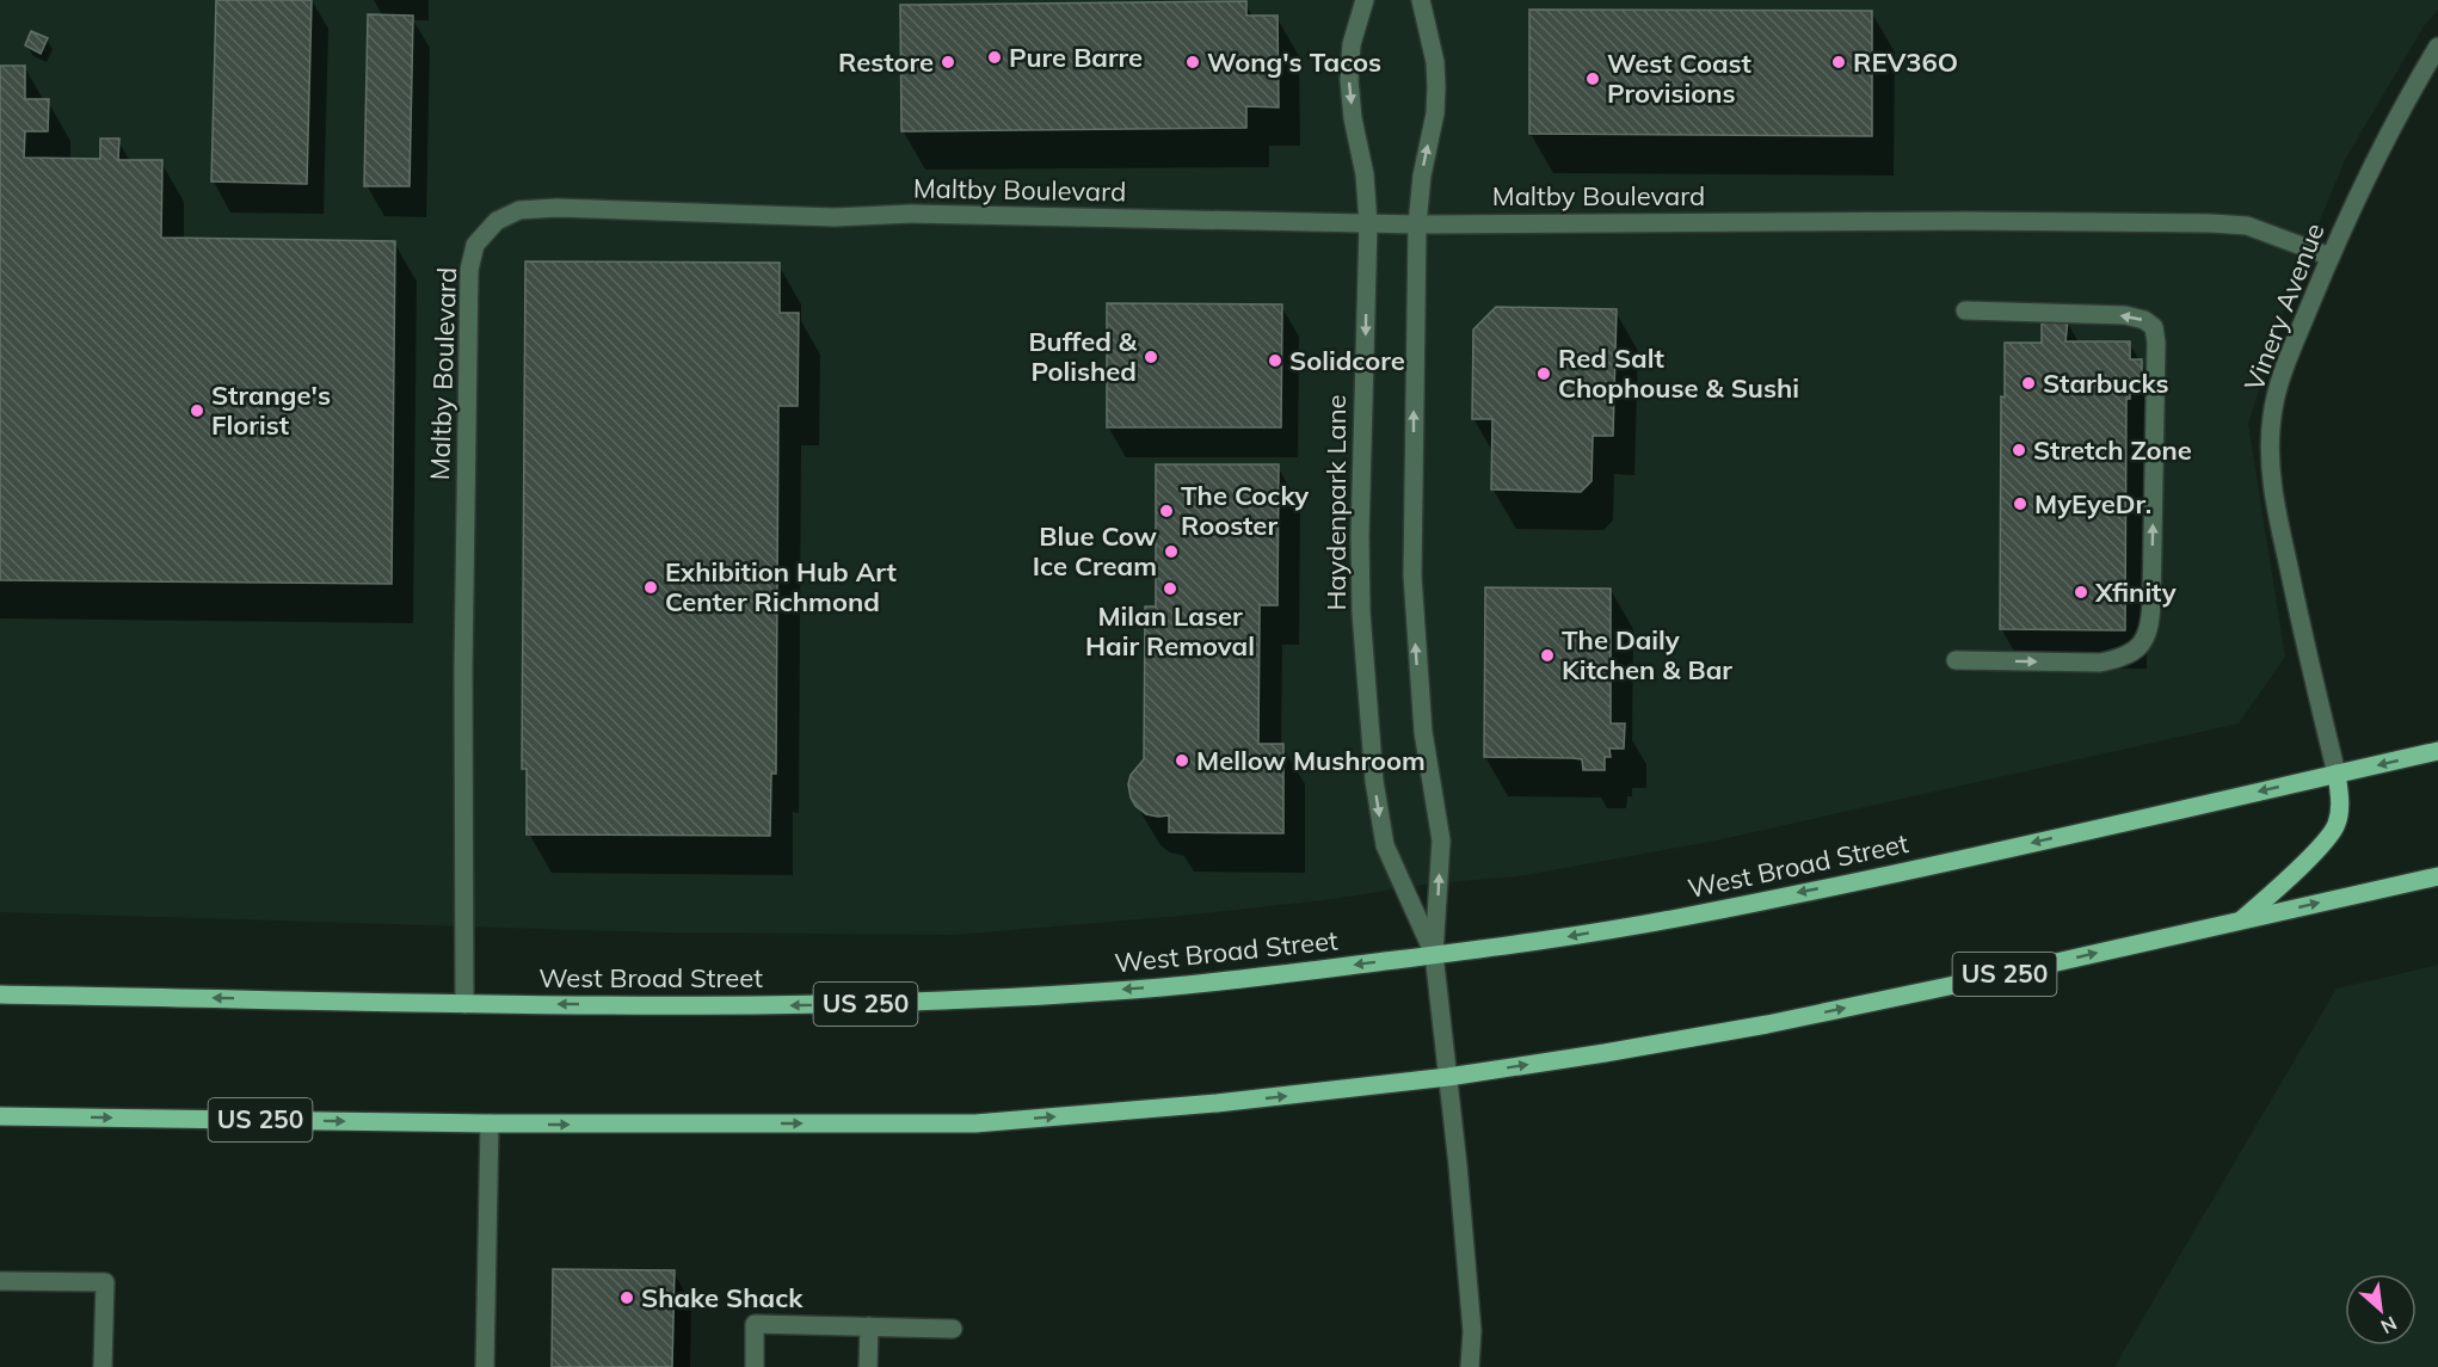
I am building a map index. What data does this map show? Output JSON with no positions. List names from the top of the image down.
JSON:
{
  "streets": {
    "main road": ["West Broad Street", "US 250"],
    "street": ["Maltby Boulevard", "Vinery Avenue", "Haydenpark Lane"]
  },
  "crossings": [
    ["Maltby Boulevard", "Vinery Avenue"],
    ["Maltby Boulevard", "Haydenpark Lane"],
    ["Maltby Boulevard", "West Broad Street"],
    ["Vinery Avenue", "West Broad Street"],
    ["Haydenpark Lane", "West Broad Street"],
    ["Haydenpark Lane", "US 250"]
  ],
  "places": [
    "Pure Barre",
    "Restore",
    "Wong's Tacos",
    "REV36O",
    "West Coast Provisions",
    "Buffed & Polished",
    "Solidcore",
    "Red Salt Chophouse & Sushi",
    "Starbucks",
    "Strange's Florist",
    "Stretch Zone",
    "MyEyeDr.",
    "The Cocky Rooster",
    "Blue Cow Ice Cream",
    "Exhibition Hub Art Center Richmond",
    "Milan Laser Hair Removal",
    "Xfinity",
    "The Daily Kitchen & Bar",
    "Mellow Mushroom",
    "Shake Shack"
  ],
  "north": "bottom right"
}
